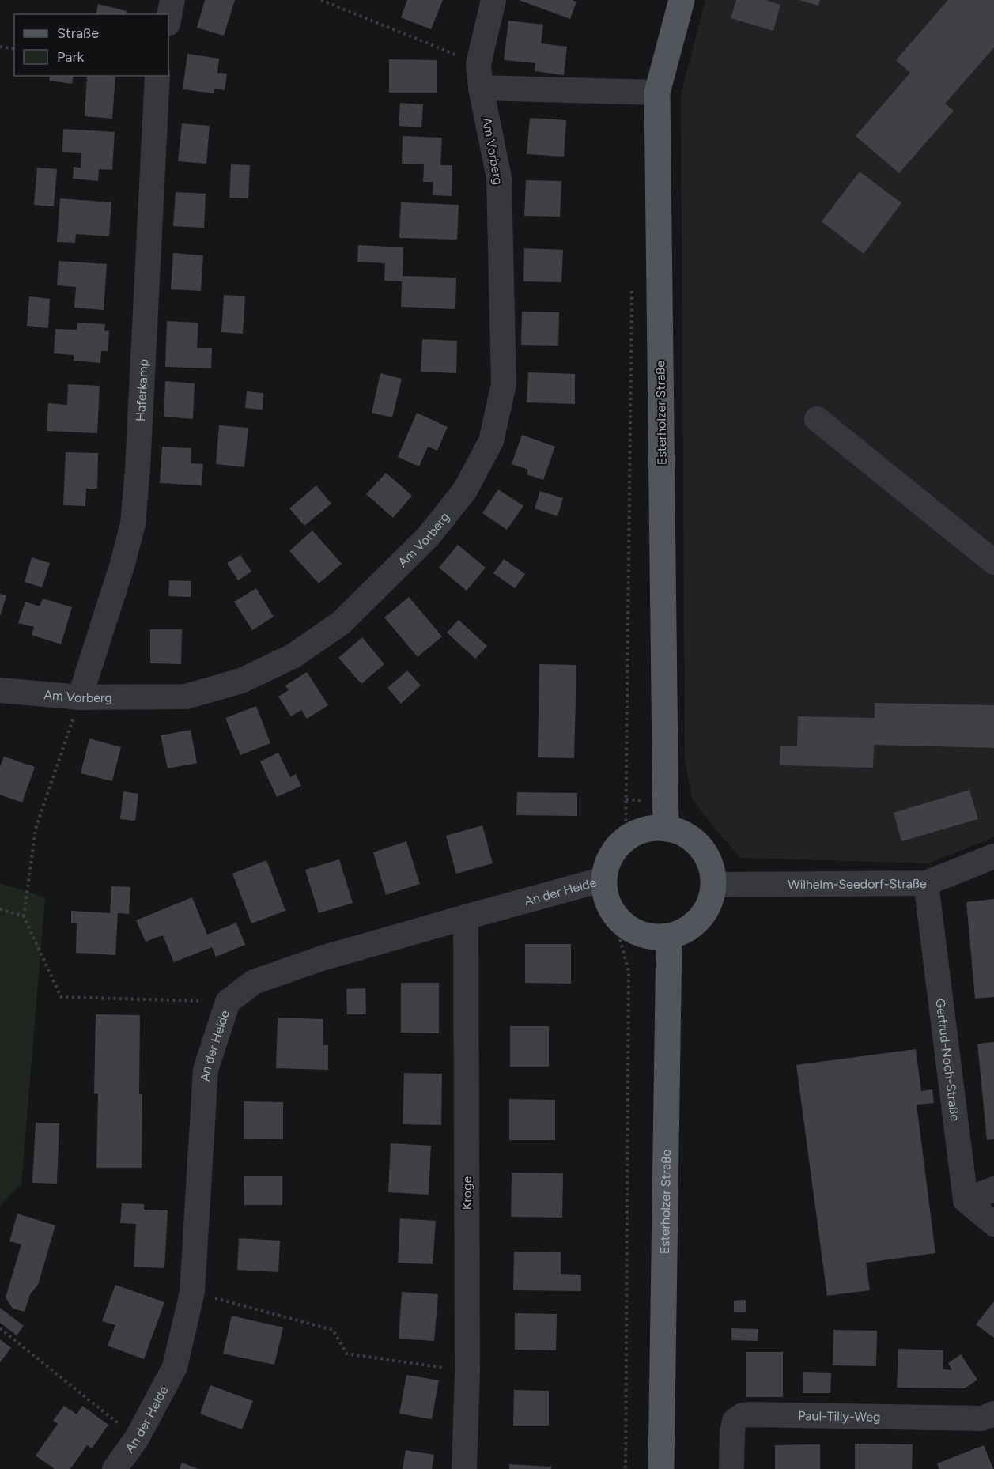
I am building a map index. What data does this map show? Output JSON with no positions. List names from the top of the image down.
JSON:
{
  "streets": {
    "main road": ["Esterholzer Straße"],
    "street": [
      "Am Vorberg",
      "Haferkamp",
      "Wilhelm-Seedorf-Straße",
      "An der Helde",
      "Gertrud-Noch-Straße",
      "Kroge",
      "Paul-Tilly-Weg"
    ]
  },
  "crossings": [
    ["Am Vorberg", "Haferkamp"],
    ["Esterholzer Straße", "Wilhelm-Seedorf-Straße"],
    ["Esterholzer Straße", "An der Helde"],
    ["Wilhelm-Seedorf-Straße", "An der Helde"],
    ["Wilhelm-Seedorf-Straße", "Gertrud-Noch-Straße"],
    ["An der Helde", "Kroge"]
  ],
  "legend": ["Straße", "Park"]
}
